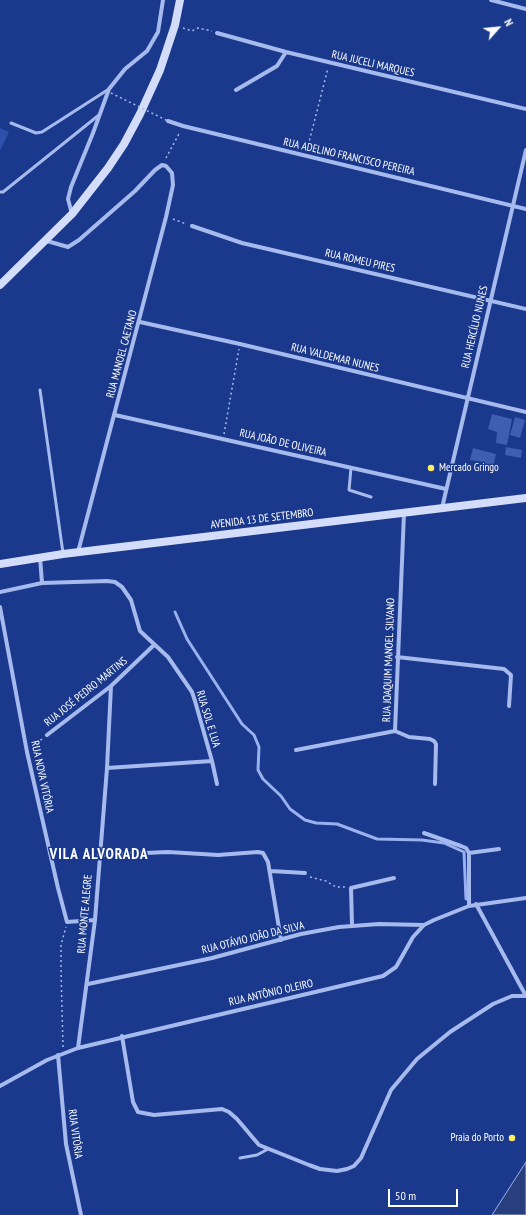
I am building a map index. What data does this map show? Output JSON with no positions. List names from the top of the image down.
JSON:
{
  "streets": {
    "main road": ["AVENIDA 13 DE SETEMBRO"],
    "street": [
      "RUA JUCELI MARQUES",
      "RUA ADELINO FRANCISCO PEREIRA",
      "RUA ROMEU PIRES",
      "RUA HERCÍLIO NUNES",
      "RUA MANOEL CAETANO",
      "RUA VALDEMAR NUNES",
      "RUA JOÃO DE OLIVEIRA",
      "RUA JOAQUIM MANOEL SILVANO",
      "RUA JOSÉ PEDRO MARTINS",
      "RUA SOL E LUA",
      "RUA NOVA VITÓRIA",
      "RUA MONTE ALEGRE",
      "RUA OTÁVIO JOÃO DA SILVA",
      "RUA ANTÔNIO OLEIRO",
      "RUA VITÓRIA"
    ]
  },
  "crossings": [
    ["RUA ADELINO FRANCISCO PEREIRA", "RUA HERCÍLIO NUNES"],
    ["RUA ROMEU PIRES", "RUA HERCÍLIO NUNES"],
    ["RUA HERCÍLIO NUNES", "RUA VALDEMAR NUNES"],
    ["RUA HERCÍLIO NUNES", "RUA JOÃO DE OLIVEIRA"],
    ["RUA HERCÍLIO NUNES", "AVENIDA 13 DE SETEMBRO"],
    ["RUA MANOEL CAETANO", "RUA VALDEMAR NUNES"],
    ["RUA MANOEL CAETANO", "RUA JOÃO DE OLIVEIRA"],
    ["RUA MANOEL CAETANO", "AVENIDA 13 DE SETEMBRO"],
    ["AVENIDA 13 DE SETEMBRO", "RUA JOAQUIM MANOEL SILVANO"],
    ["RUA JOSÉ PEDRO MARTINS", "RUA SOL E LUA"],
    ["RUA JOSÉ PEDRO MARTINS", "RUA MONTE ALEGRE"],
    ["RUA SOL E LUA", "RUA MONTE ALEGRE"],
    ["RUA MONTE ALEGRE", "RUA OTÁVIO JOÃO DA SILVA"],
    ["RUA MONTE ALEGRE", "RUA ANTÔNIO OLEIRO"],
    ["RUA OTÁVIO JOÃO DA SILVA", "RUA ANTÔNIO OLEIRO"],
    ["RUA ANTÔNIO OLEIRO", "RUA VITÓRIA"]
  ],
  "districts": ["VILA ALVORADA"],
  "places": ["Mercado Gringo", "Praia do Porto"],
  "scale_bar": "50 m",
  "north": "top right"
}
